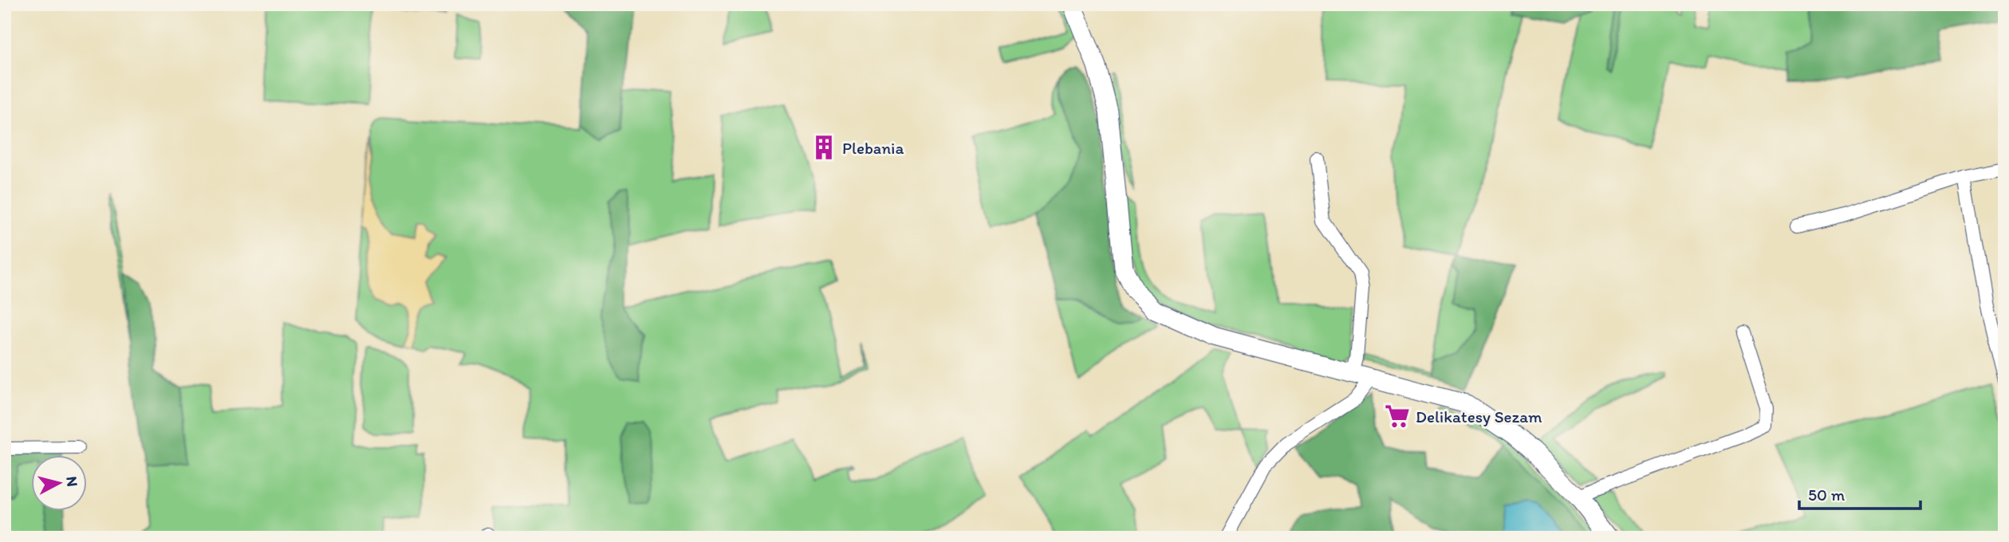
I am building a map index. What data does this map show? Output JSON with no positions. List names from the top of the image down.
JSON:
{
  "places": {
    "building": ["Plebania"],
    "supermarket": ["Delikatesy Sezam"]
  },
  "scale_bar": "50 m",
  "north": "right"
}
